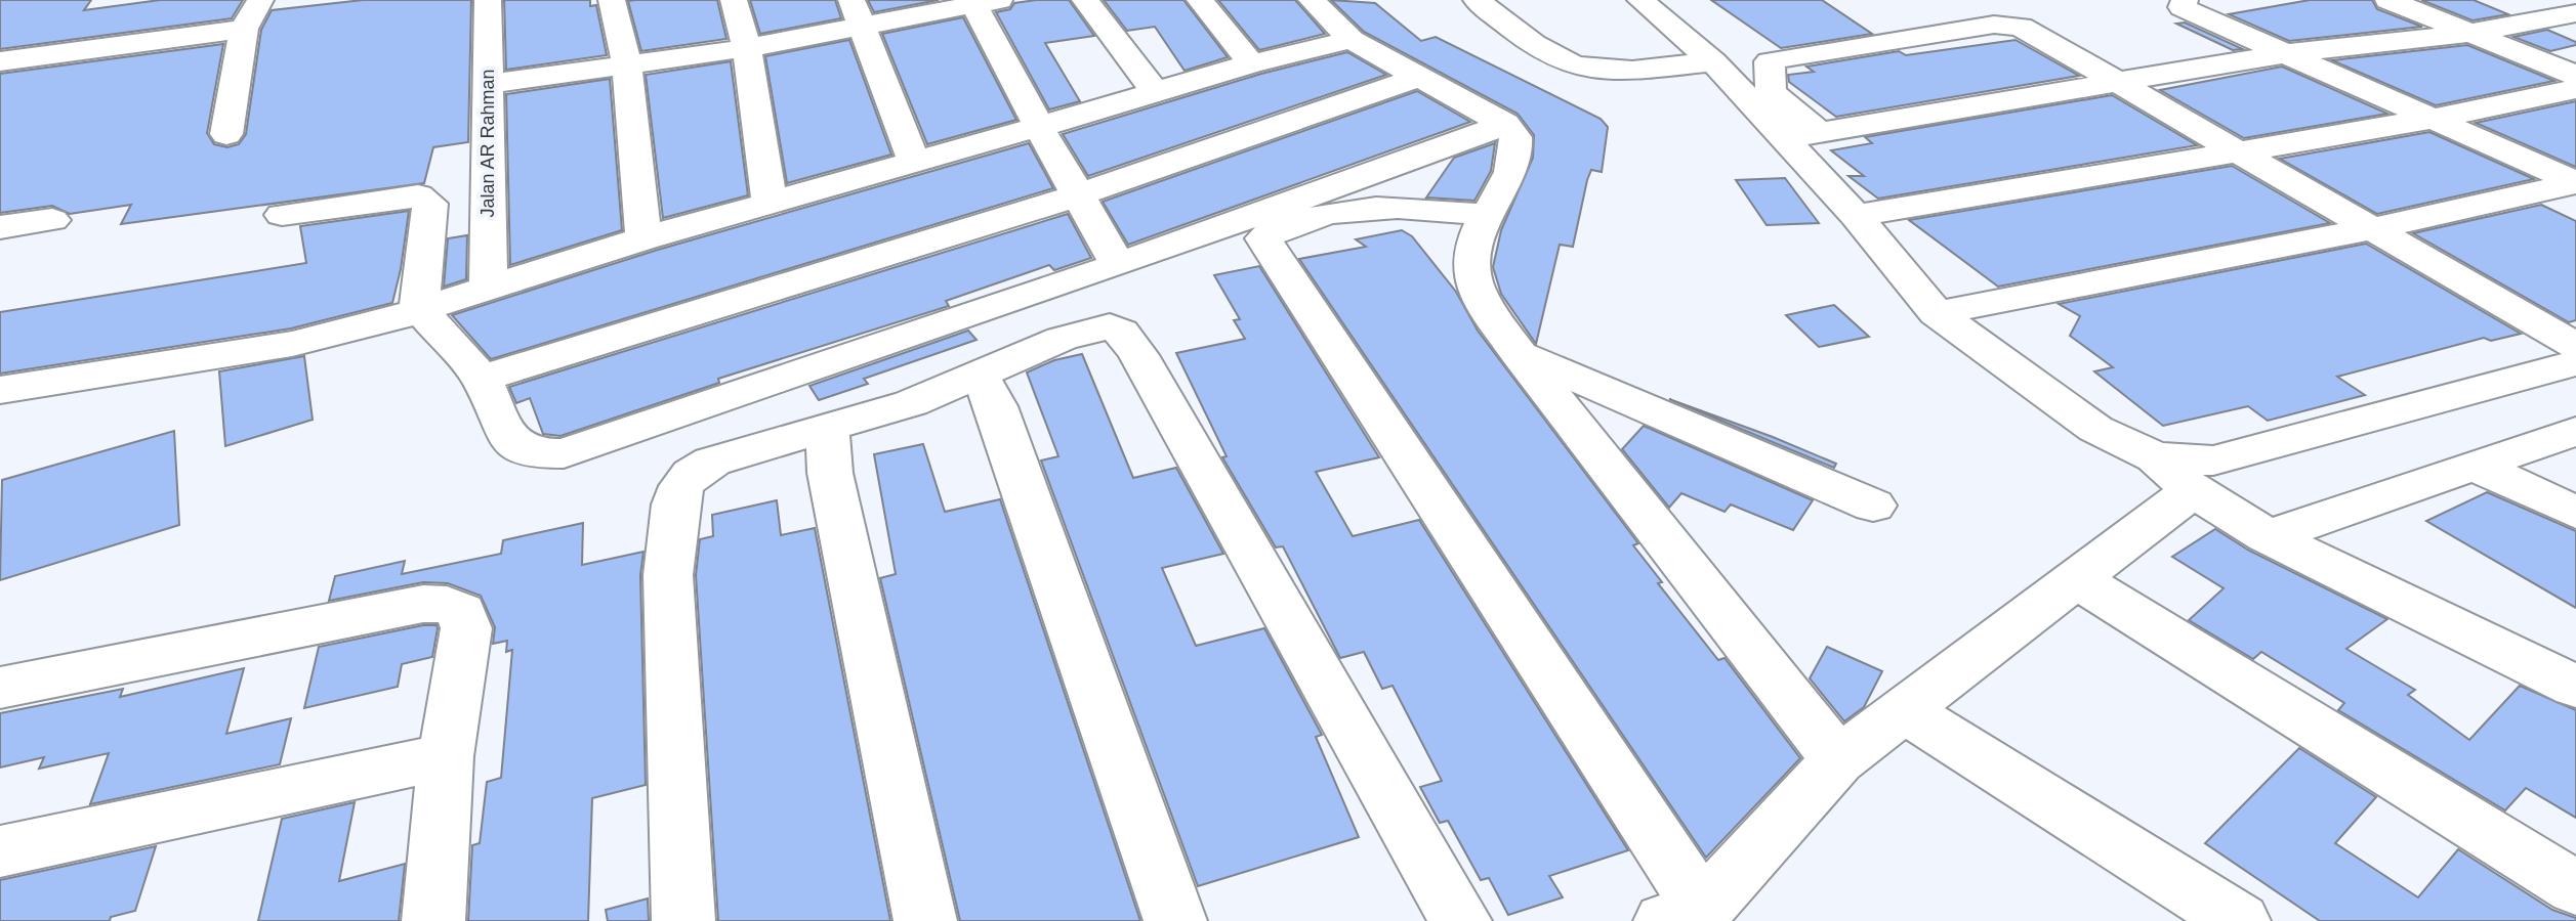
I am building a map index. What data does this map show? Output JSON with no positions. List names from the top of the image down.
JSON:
{
  "streets": {
    "street": ["Jalan AR Rahman"]
  }
}
